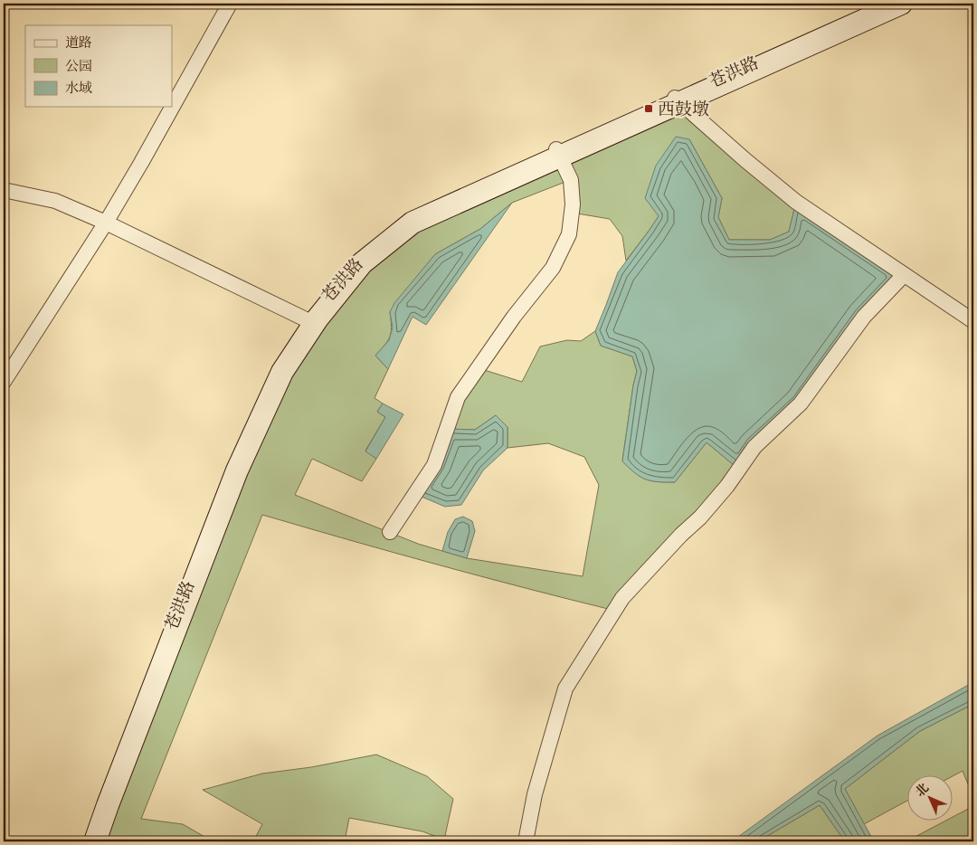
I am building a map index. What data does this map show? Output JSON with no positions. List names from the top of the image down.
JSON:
{
  "streets": {
    "main road": ["苍洪路"]
  },
  "places": {
    "transit": ["西鼓墩"]
  },
  "legend": ["道路", "公园", "水域"],
  "north": "top left"
}
